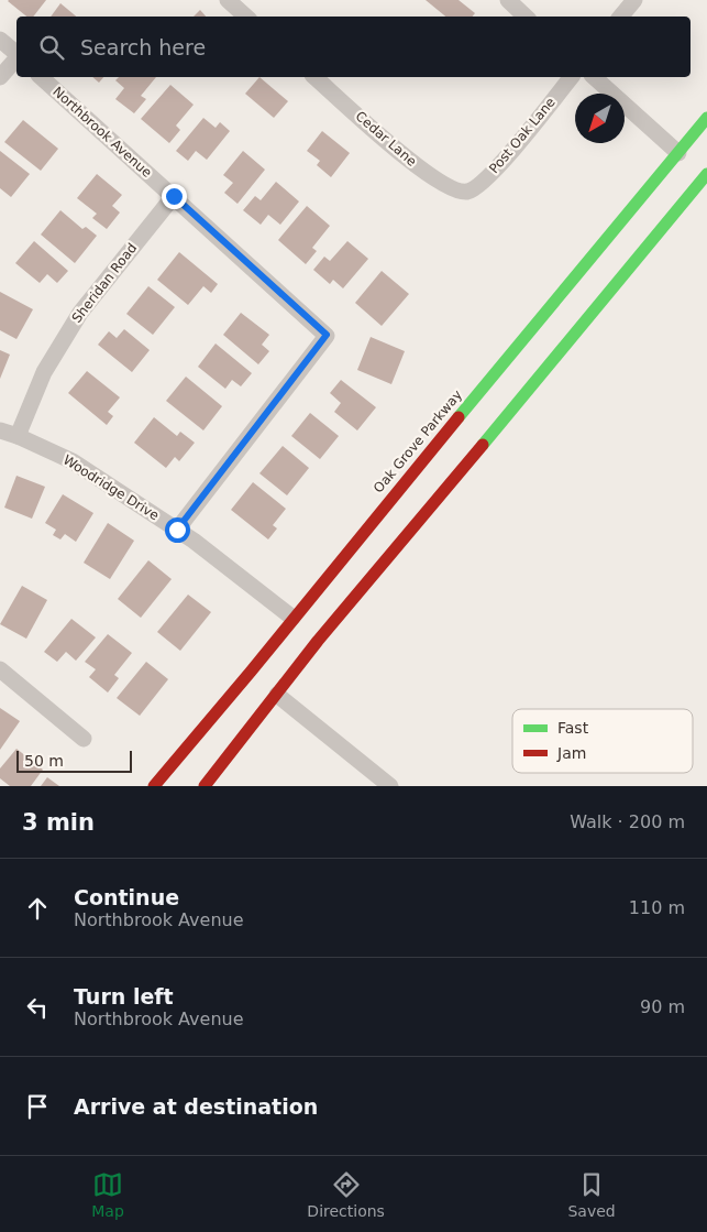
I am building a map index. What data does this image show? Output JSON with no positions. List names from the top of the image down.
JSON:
{
  "streets": {
    "main road": ["Oak Grove Parkway"],
    "street": [
      "Northbrook Avenue",
      "Post Oak Lane",
      "Cedar Lane",
      "Sheridan Road",
      "Woodridge Drive"
    ]
  },
  "crossings": [
    ["Northbrook Avenue", "Sheridan Road"],
    ["Northbrook Avenue", "Woodridge Drive"],
    ["Post Oak Lane", "Cedar Lane"],
    ["Sheridan Road", "Woodridge Drive"],
    ["Oak Grove Parkway", "Woodridge Drive"]
  ],
  "legend": ["Fast", "Jam"],
  "scale_bar": "50 m",
  "north": "bottom left",
  "page": {
    "search": "Search here",
    "scale": "50 m",
    "heading": ["3 min", "Walk · 200 m"],
    "list": [
      ["Continue", "Northbrook Avenue", "110 m"],
      ["Turn left", "Northbrook Avenue", "90 m"],
      "Arrive at destination"
    ],
    "nav": ["Map", "Directions", "Saved"]
  }
}
